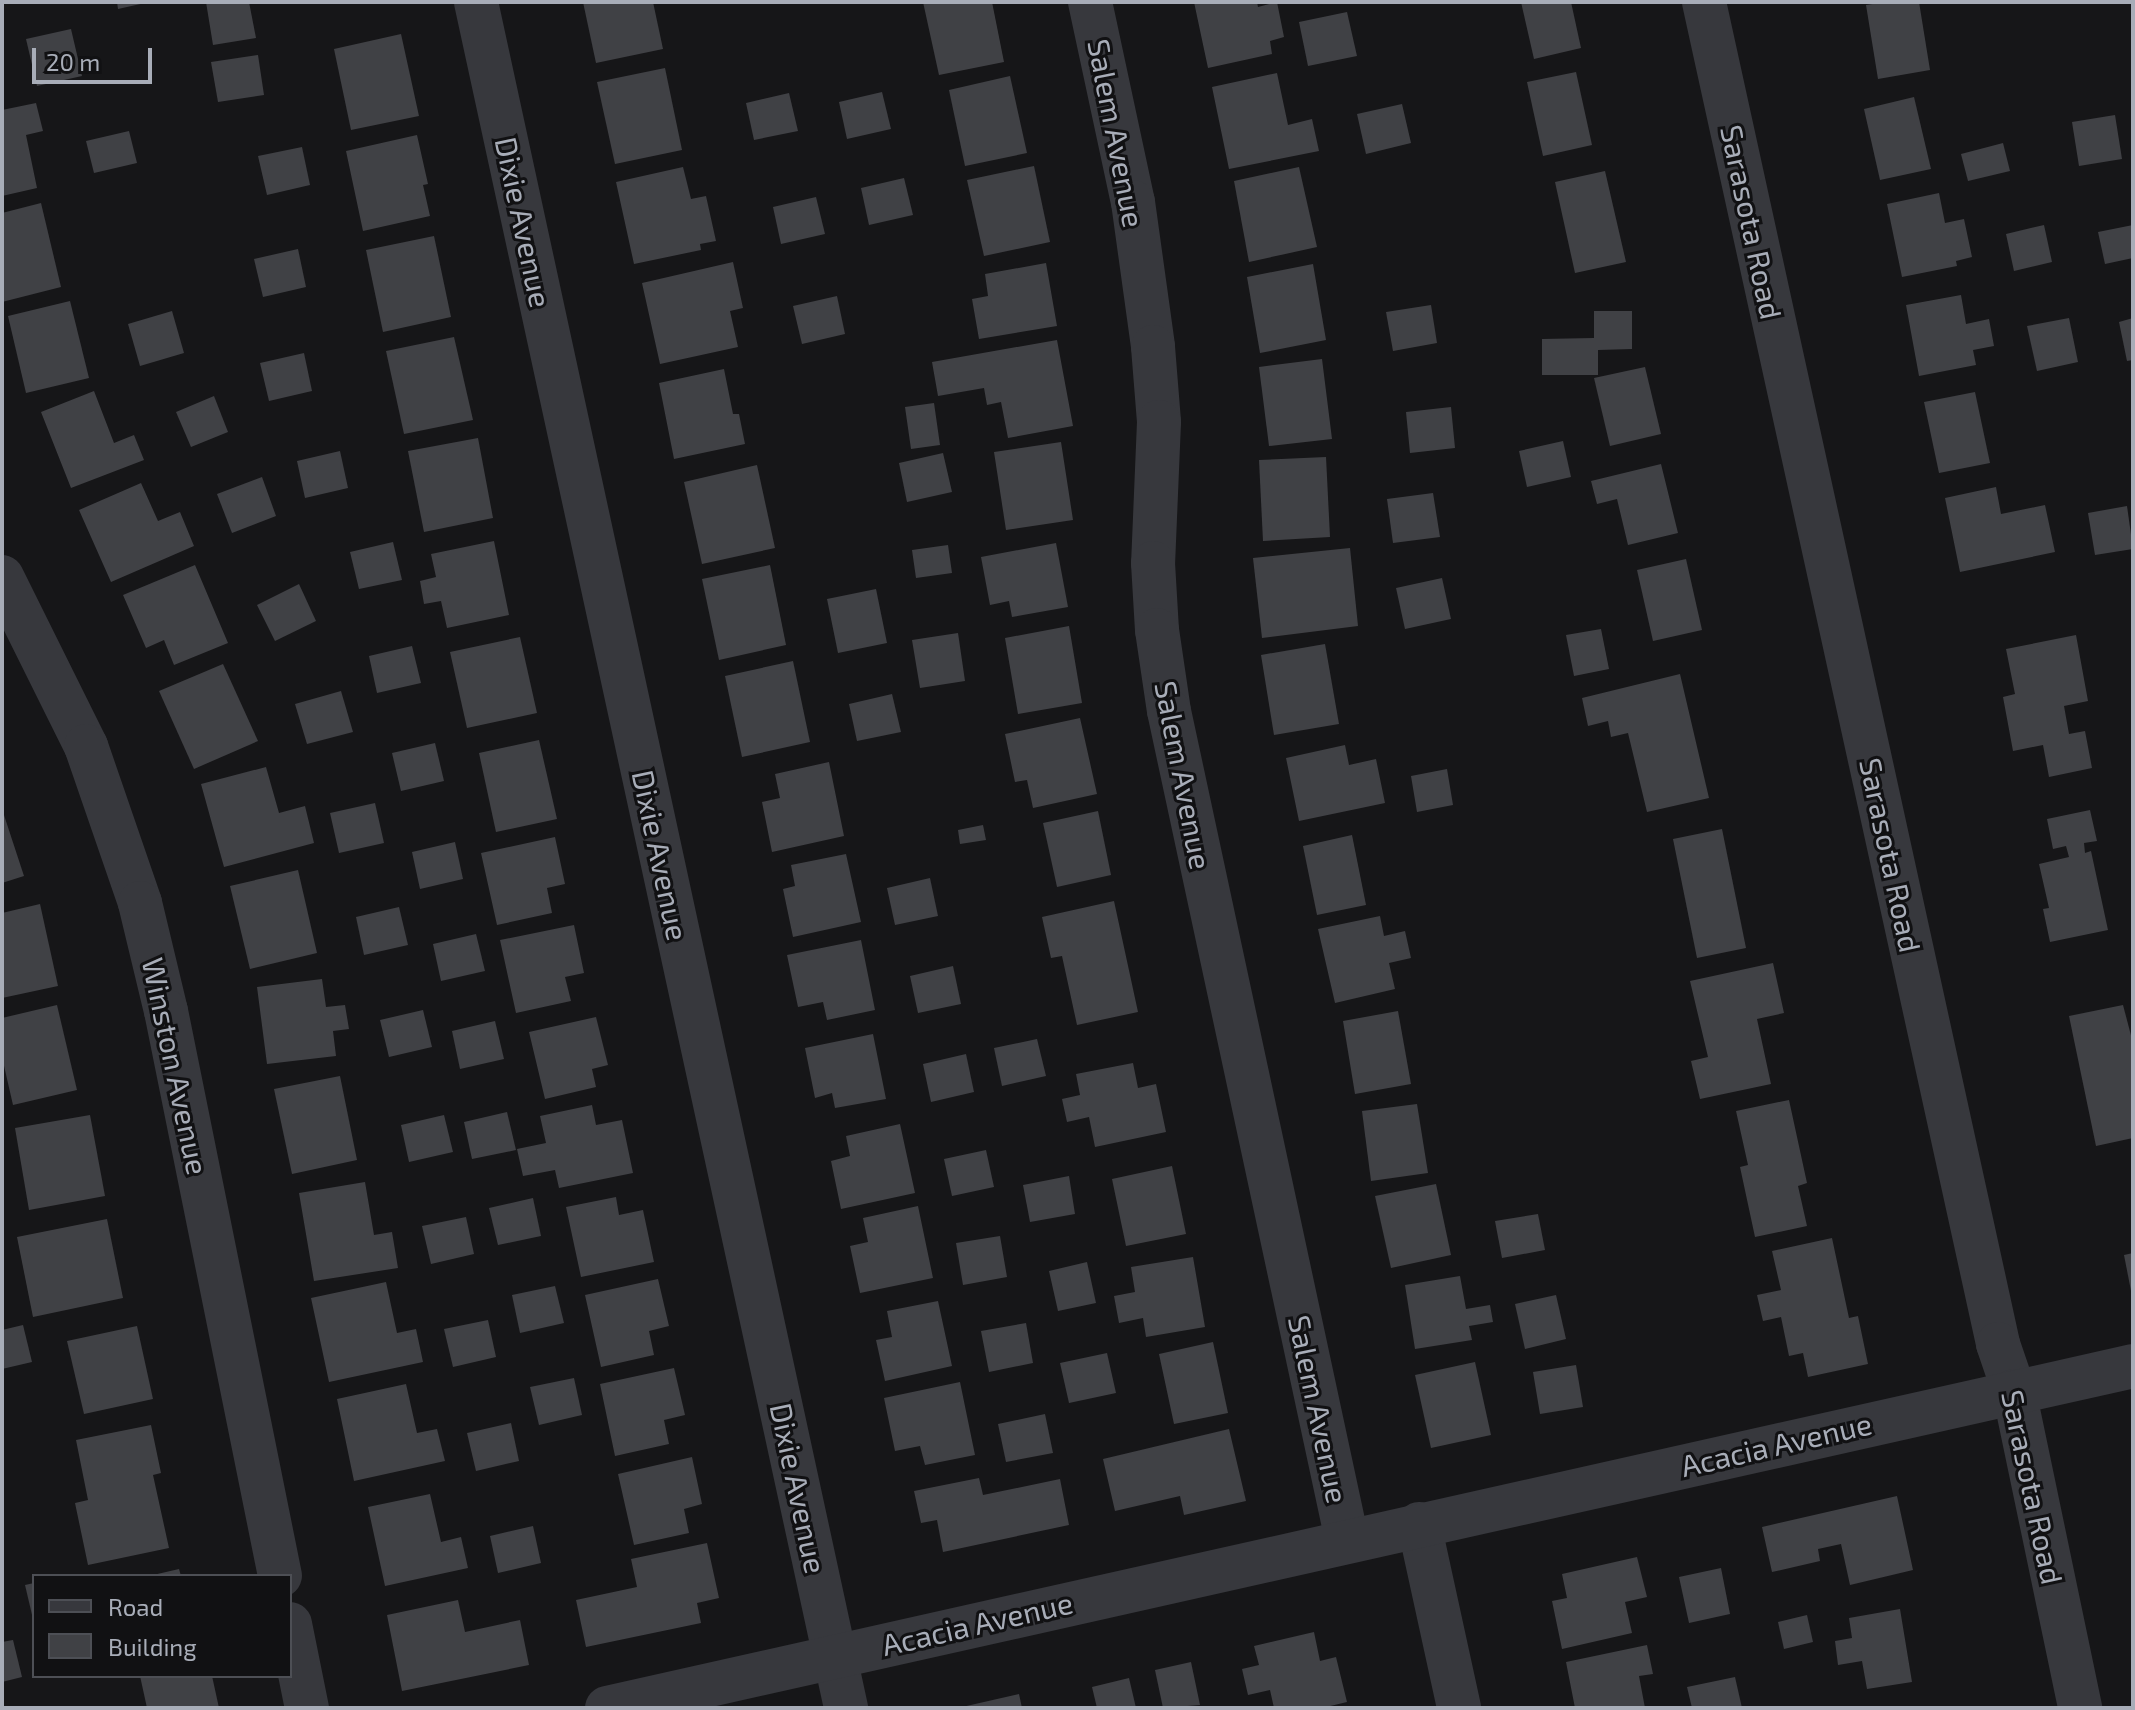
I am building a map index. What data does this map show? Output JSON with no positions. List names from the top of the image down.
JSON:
{
  "streets": {
    "street": [
      "Salem Avenue",
      "Dixie Avenue",
      "Sarasota Road",
      "Winston Avenue",
      "Acacia Avenue"
    ]
  },
  "crossings": [
    ["Salem Avenue", "Acacia Avenue"],
    ["Dixie Avenue", "Acacia Avenue"],
    ["Sarasota Road", "Acacia Avenue"]
  ],
  "legend": ["Road", "Building"],
  "scale_bar": "20 m"
}
